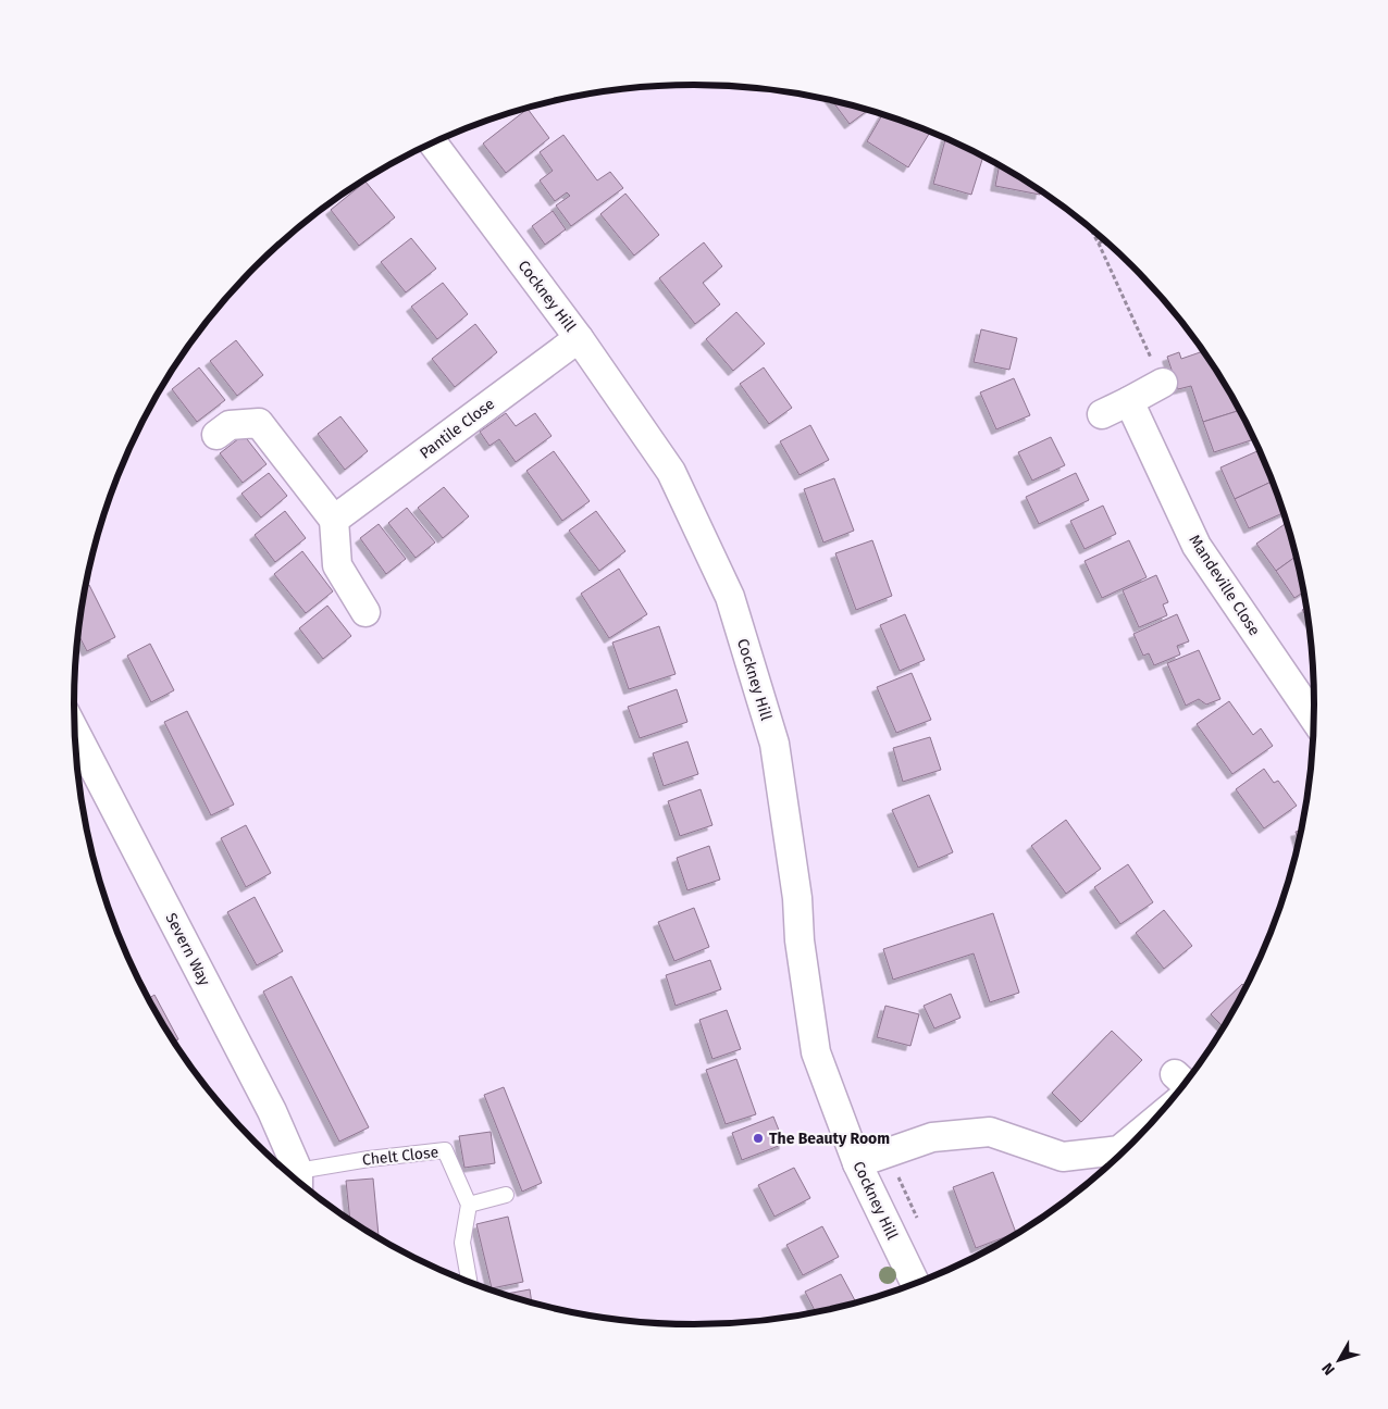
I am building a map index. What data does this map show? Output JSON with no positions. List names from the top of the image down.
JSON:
{
  "streets": {
    "street": [
      "Cockney Hill",
      "Pantile Close",
      "Mandeville Close",
      "Severn Way"
    ],
    "lane": ["Chelt Close"]
  },
  "crossings": [
    ["Cockney Hill", "Pantile Close"],
    ["Severn Way", "Chelt Close"]
  ],
  "places": ["The Beauty Room"],
  "north": "bottom left"
}
